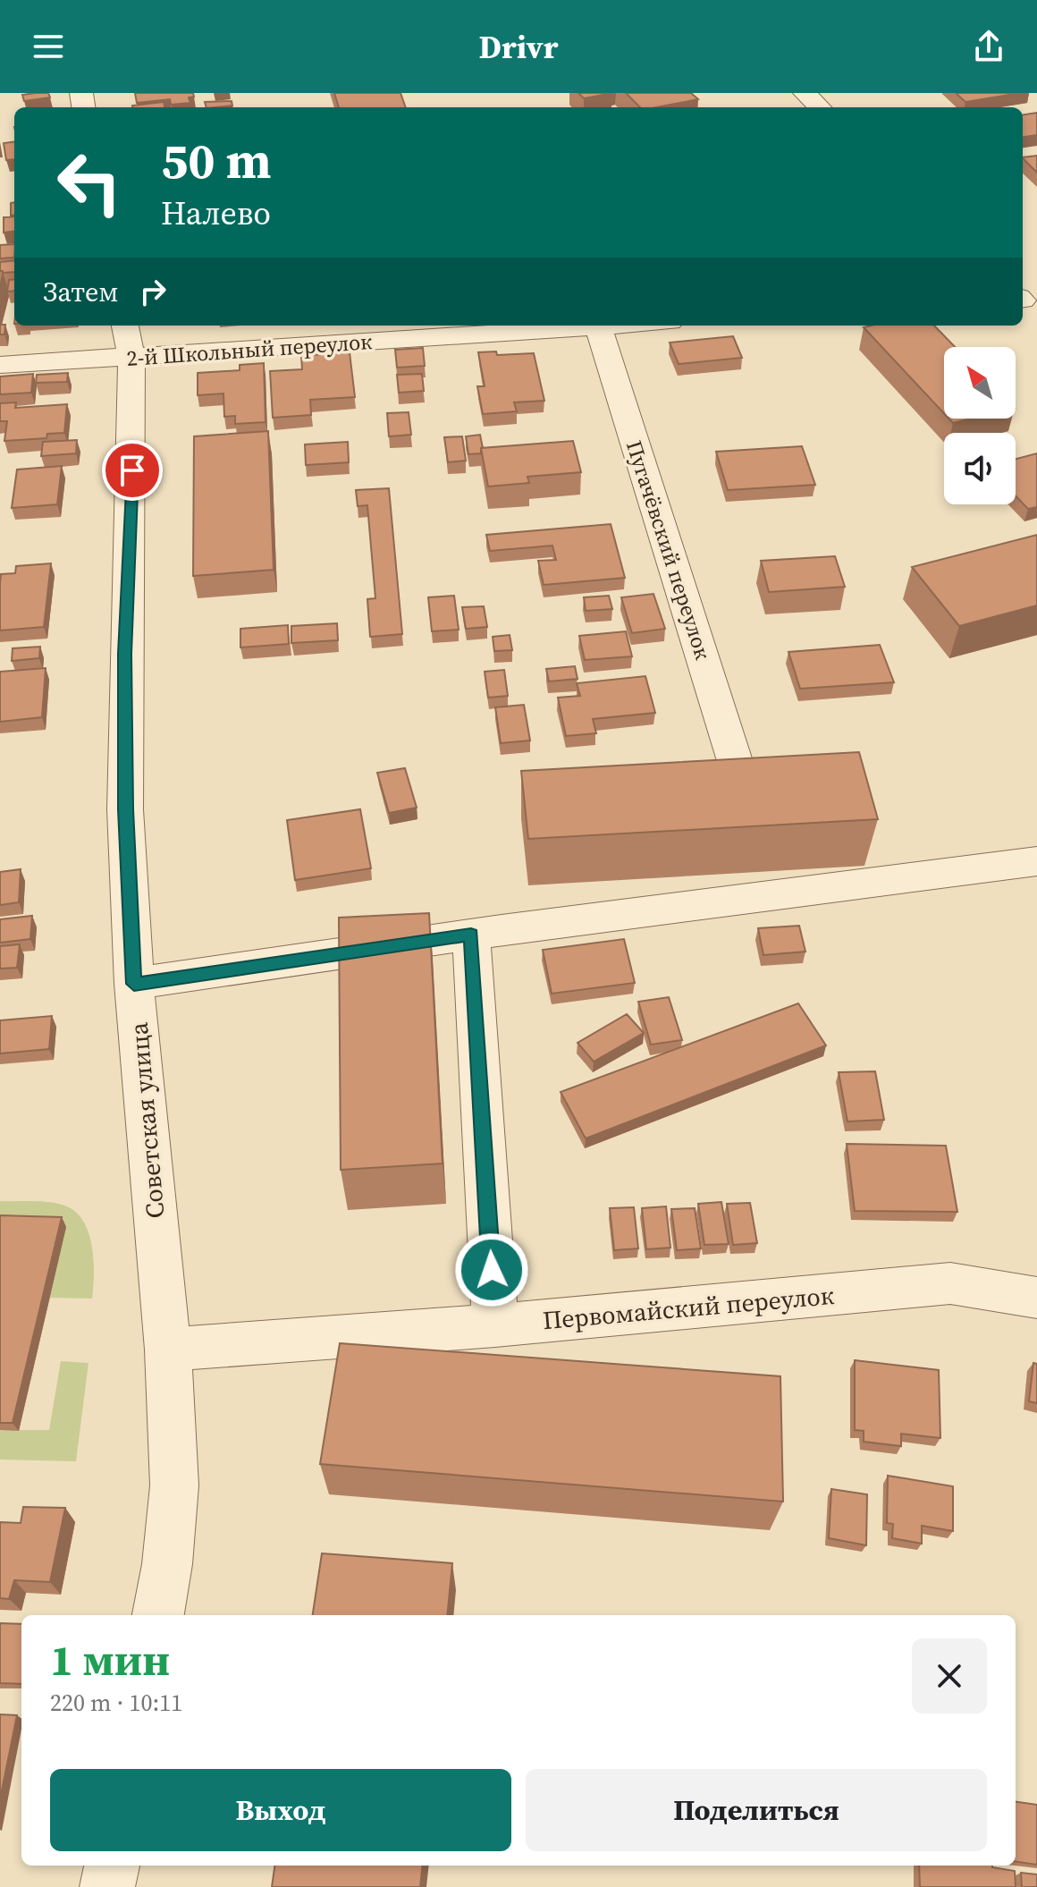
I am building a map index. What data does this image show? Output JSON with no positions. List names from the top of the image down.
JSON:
{
  "streets": {
    "street": [
      "2-й Школьный переулок",
      "Пугачёвский переулок",
      "Советская улица",
      "Первомайский переулок"
    ]
  },
  "crossings": [
    ["2-й Школьный переулок", "Пугачёвский переулок"],
    ["2-й Школьный переулок", "Советская улица"],
    ["Советская улица", "Первомайский переулок"]
  ],
  "north": "top left",
  "page": {
    "header": "Drivr",
    "turn": ["50 m", "Налево"],
    "then": "Затем",
    "heading": ["1 мин", "220 m · 10:11"],
    "buttons": ["Выход", "Поделиться"]
  }
}
